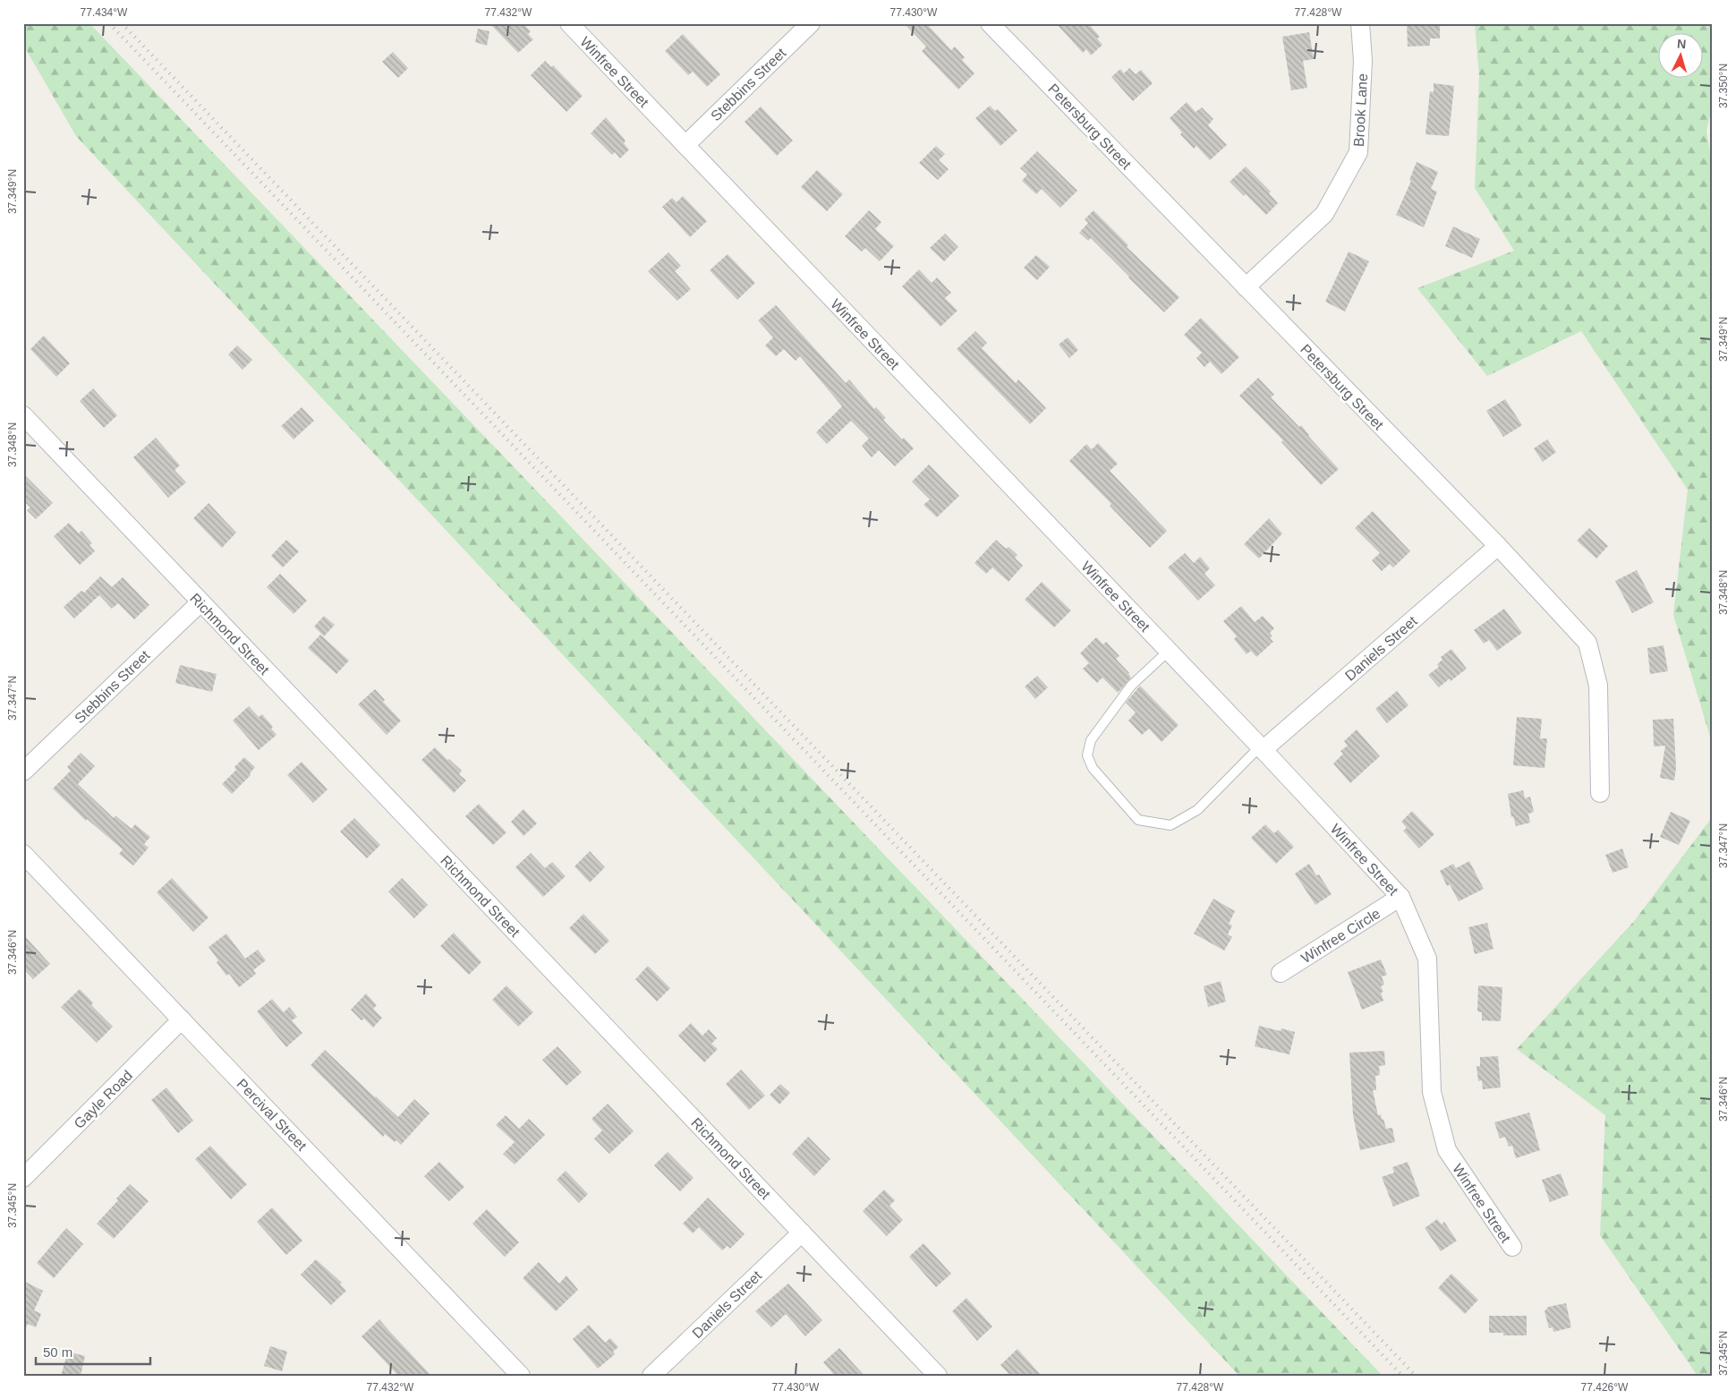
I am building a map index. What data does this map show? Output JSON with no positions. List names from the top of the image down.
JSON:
{
  "streets": {
    "street": [
      "Winfree Street",
      "Stebbins Street",
      "Brook Lane",
      "Petersburg Street",
      "Richmond Street",
      "Daniels Street",
      "Winfree Circle",
      "Gayle Road",
      "Percival Street"
    ]
  },
  "crossings": [
    ["Winfree Street", "Stebbins Street"],
    ["Winfree Street", "Daniels Street"],
    ["Winfree Street", "Winfree Circle"],
    ["Stebbins Street", "Richmond Street"],
    ["Brook Lane", "Petersburg Street"],
    ["Petersburg Street", "Daniels Street"],
    ["Richmond Street", "Daniels Street"],
    ["Gayle Road", "Percival Street"]
  ],
  "scale_bar": "50 m",
  "north": "top",
  "coordinates": [
    "77.434°W",
    "77.432°W",
    "77.430°W",
    "77.428°W",
    "37.350°N",
    "37.349°N",
    "37.348°N",
    "37.347°N",
    "37.346°N",
    "37.345°N",
    "77.426°W"
  ]
}
